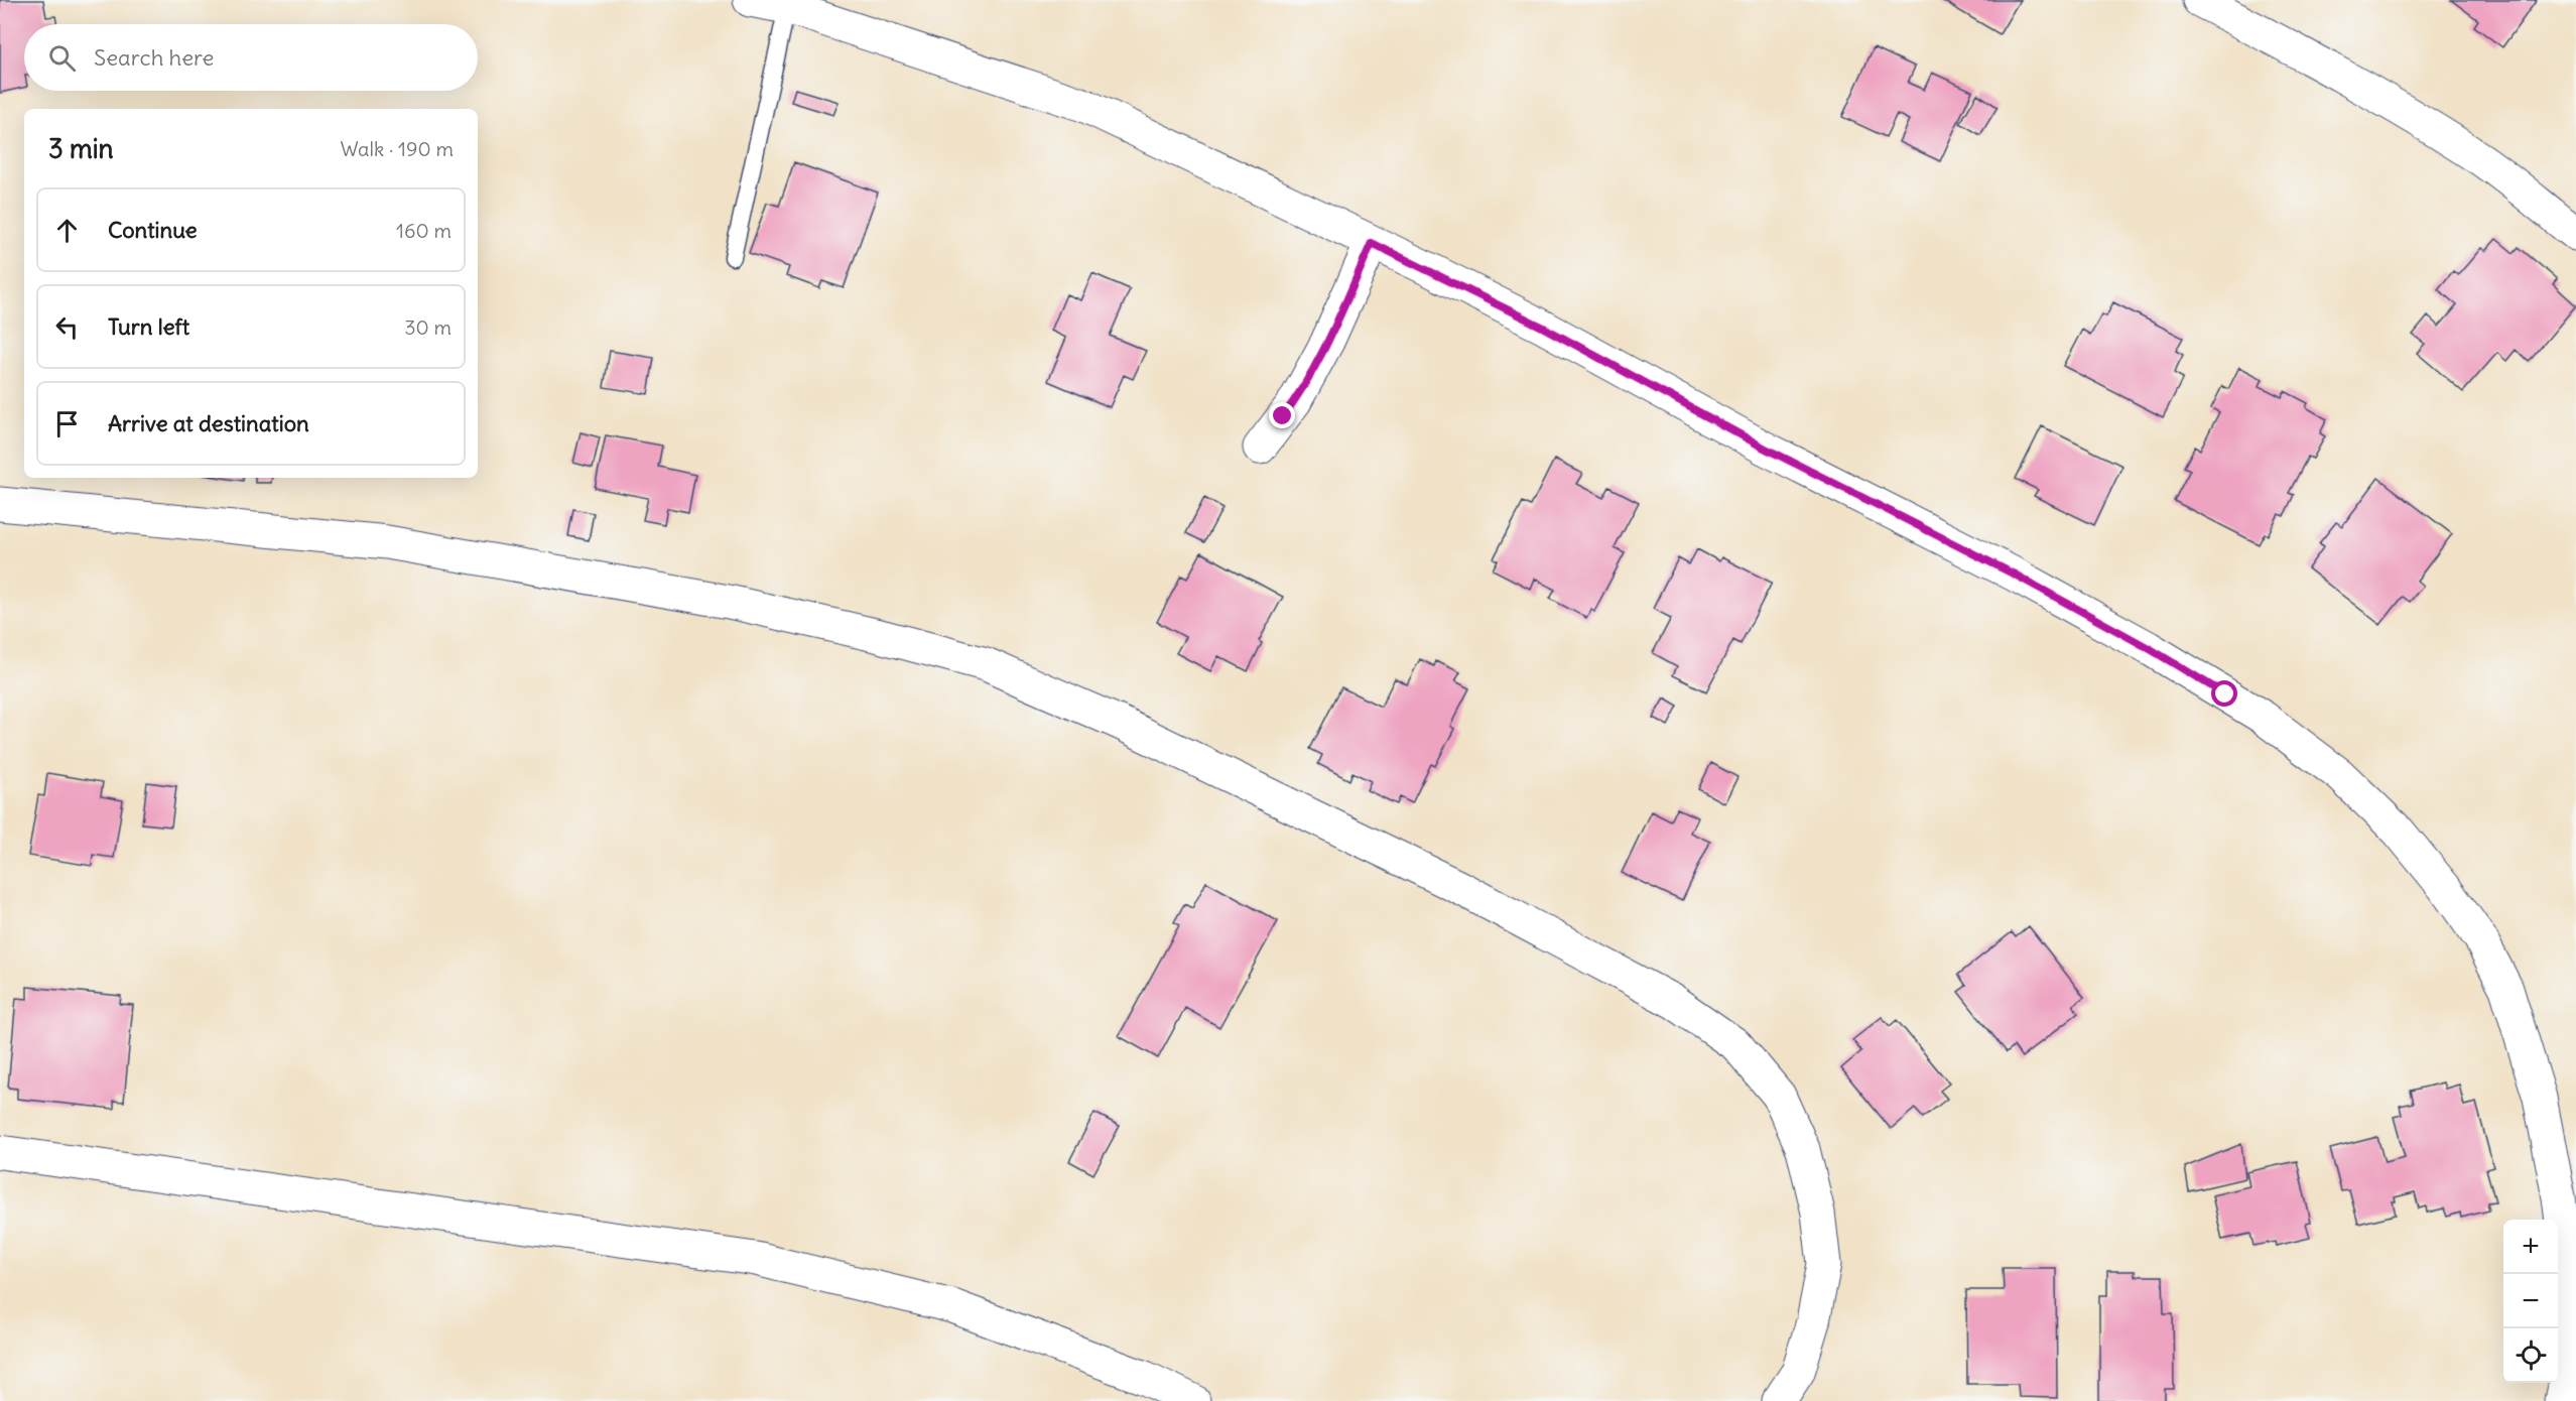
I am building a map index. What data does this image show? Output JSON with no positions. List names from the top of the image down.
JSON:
{
  "page": {
    "search": "Search here",
    "heading": ["3 min", "Walk · 190 m"],
    "list": [
      ["Continue", "160 m"],
      ["Turn left", "30 m"],
      "Arrive at destination"
    ],
    "map_buttons": ["+", "−"]
  }
}
